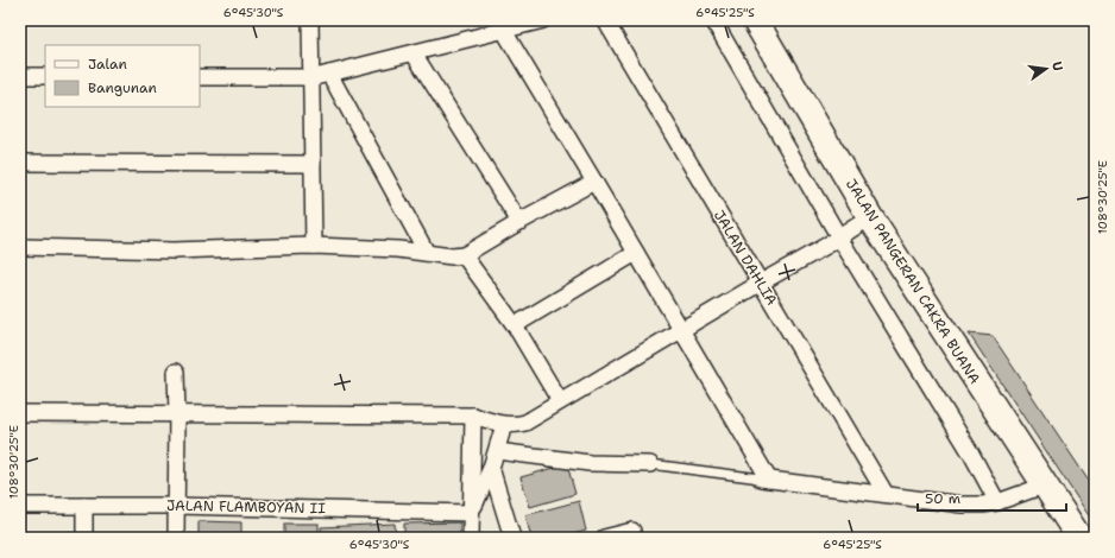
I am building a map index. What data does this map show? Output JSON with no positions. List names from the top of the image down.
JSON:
{
  "streets": {
    "main road": ["JALAN PANGERAN CAKRA BUANA"],
    "street": ["JALAN DAHLIA", "JALAN FLAMBOYAN II"]
  },
  "legend": ["Jalan", "Bangunan"],
  "scale_bar": "50 m",
  "north": "right",
  "coordinates": ["6°45'30\"S", "6°45'25\"S", "108°30'25\"E"]
}
